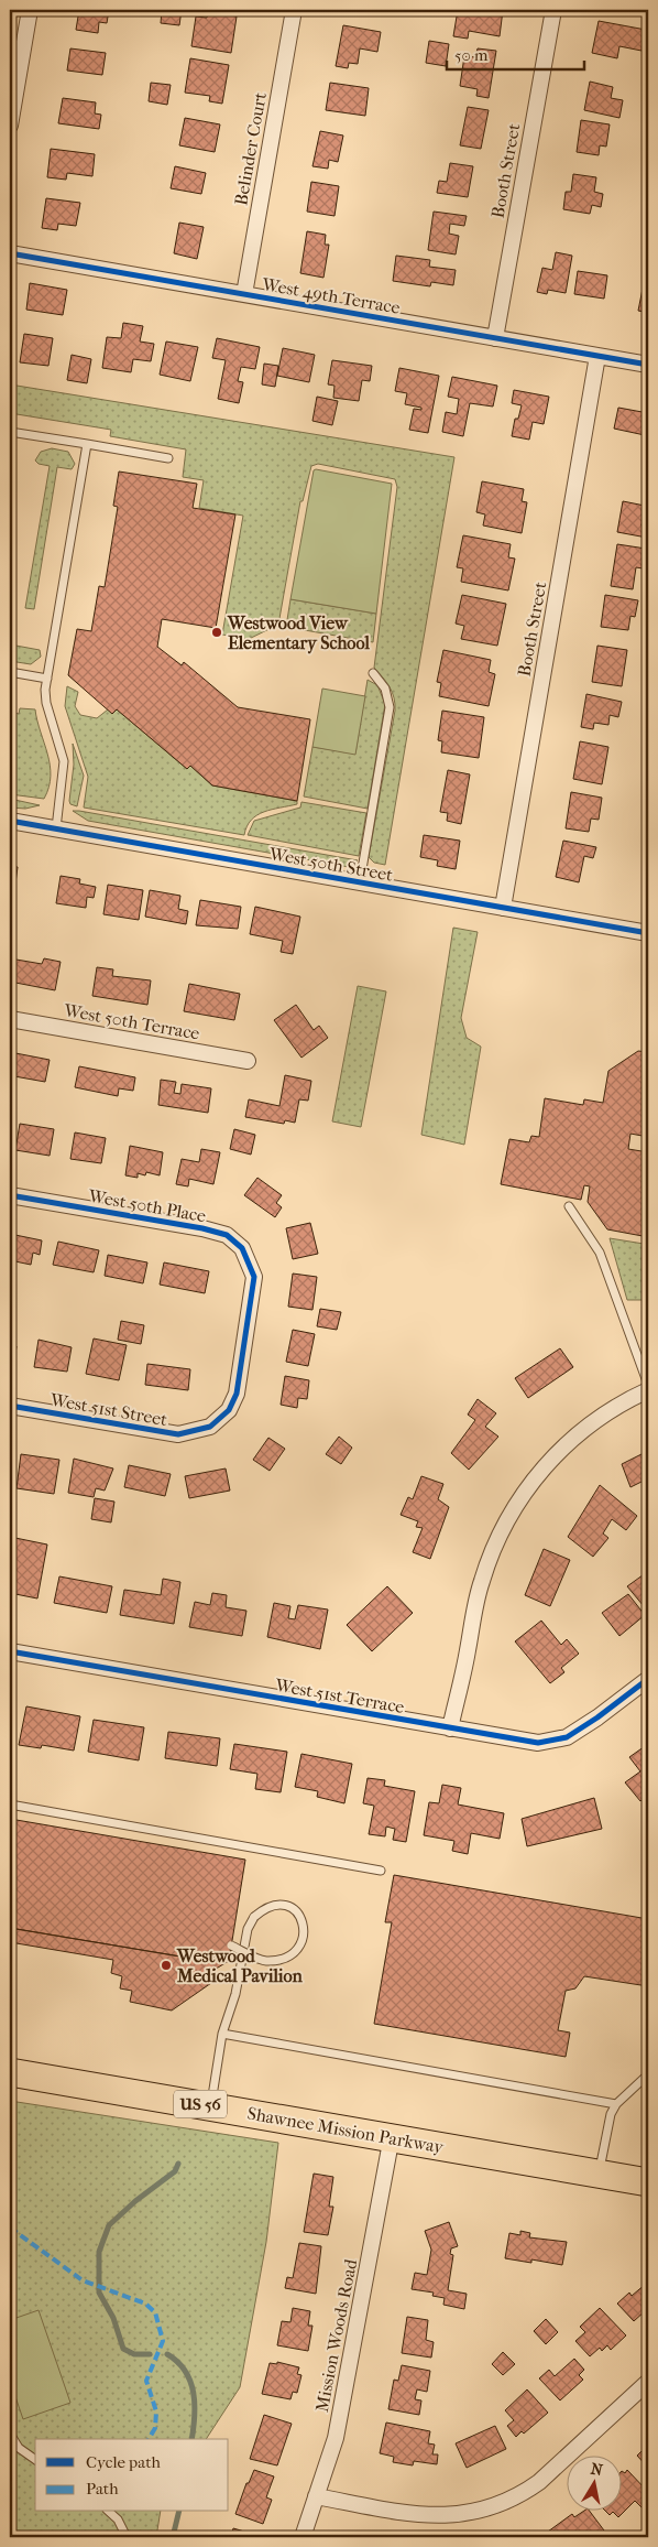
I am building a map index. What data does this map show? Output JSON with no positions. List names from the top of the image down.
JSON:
{
  "streets": {
    "highway": ["US 56", "Shawnee Mission Parkway"],
    "street": [
      "Belinder Court",
      "Booth Street",
      "West 49th Terrace",
      "West 50th Street",
      "West 50th Terrace",
      "West 50th Place",
      "West 51st Street",
      "West 51st Terrace",
      "Mission Woods Road"
    ]
  },
  "crossings": [
    ["Belinder Court", "West 49th Terrace"],
    ["Booth Street", "West 49th Terrace"],
    ["Booth Street", "West 50th Street"],
    ["West 50th Place", "West 51st Street"],
    ["Shawnee Mission Parkway", "Mission Woods Road"]
  ],
  "places": ["Westwood View Elementary School", "Westwood Medical Pavilion"],
  "legend": ["Cycle path", "Path"],
  "scale_bar": "50 m",
  "north": "top"
}
